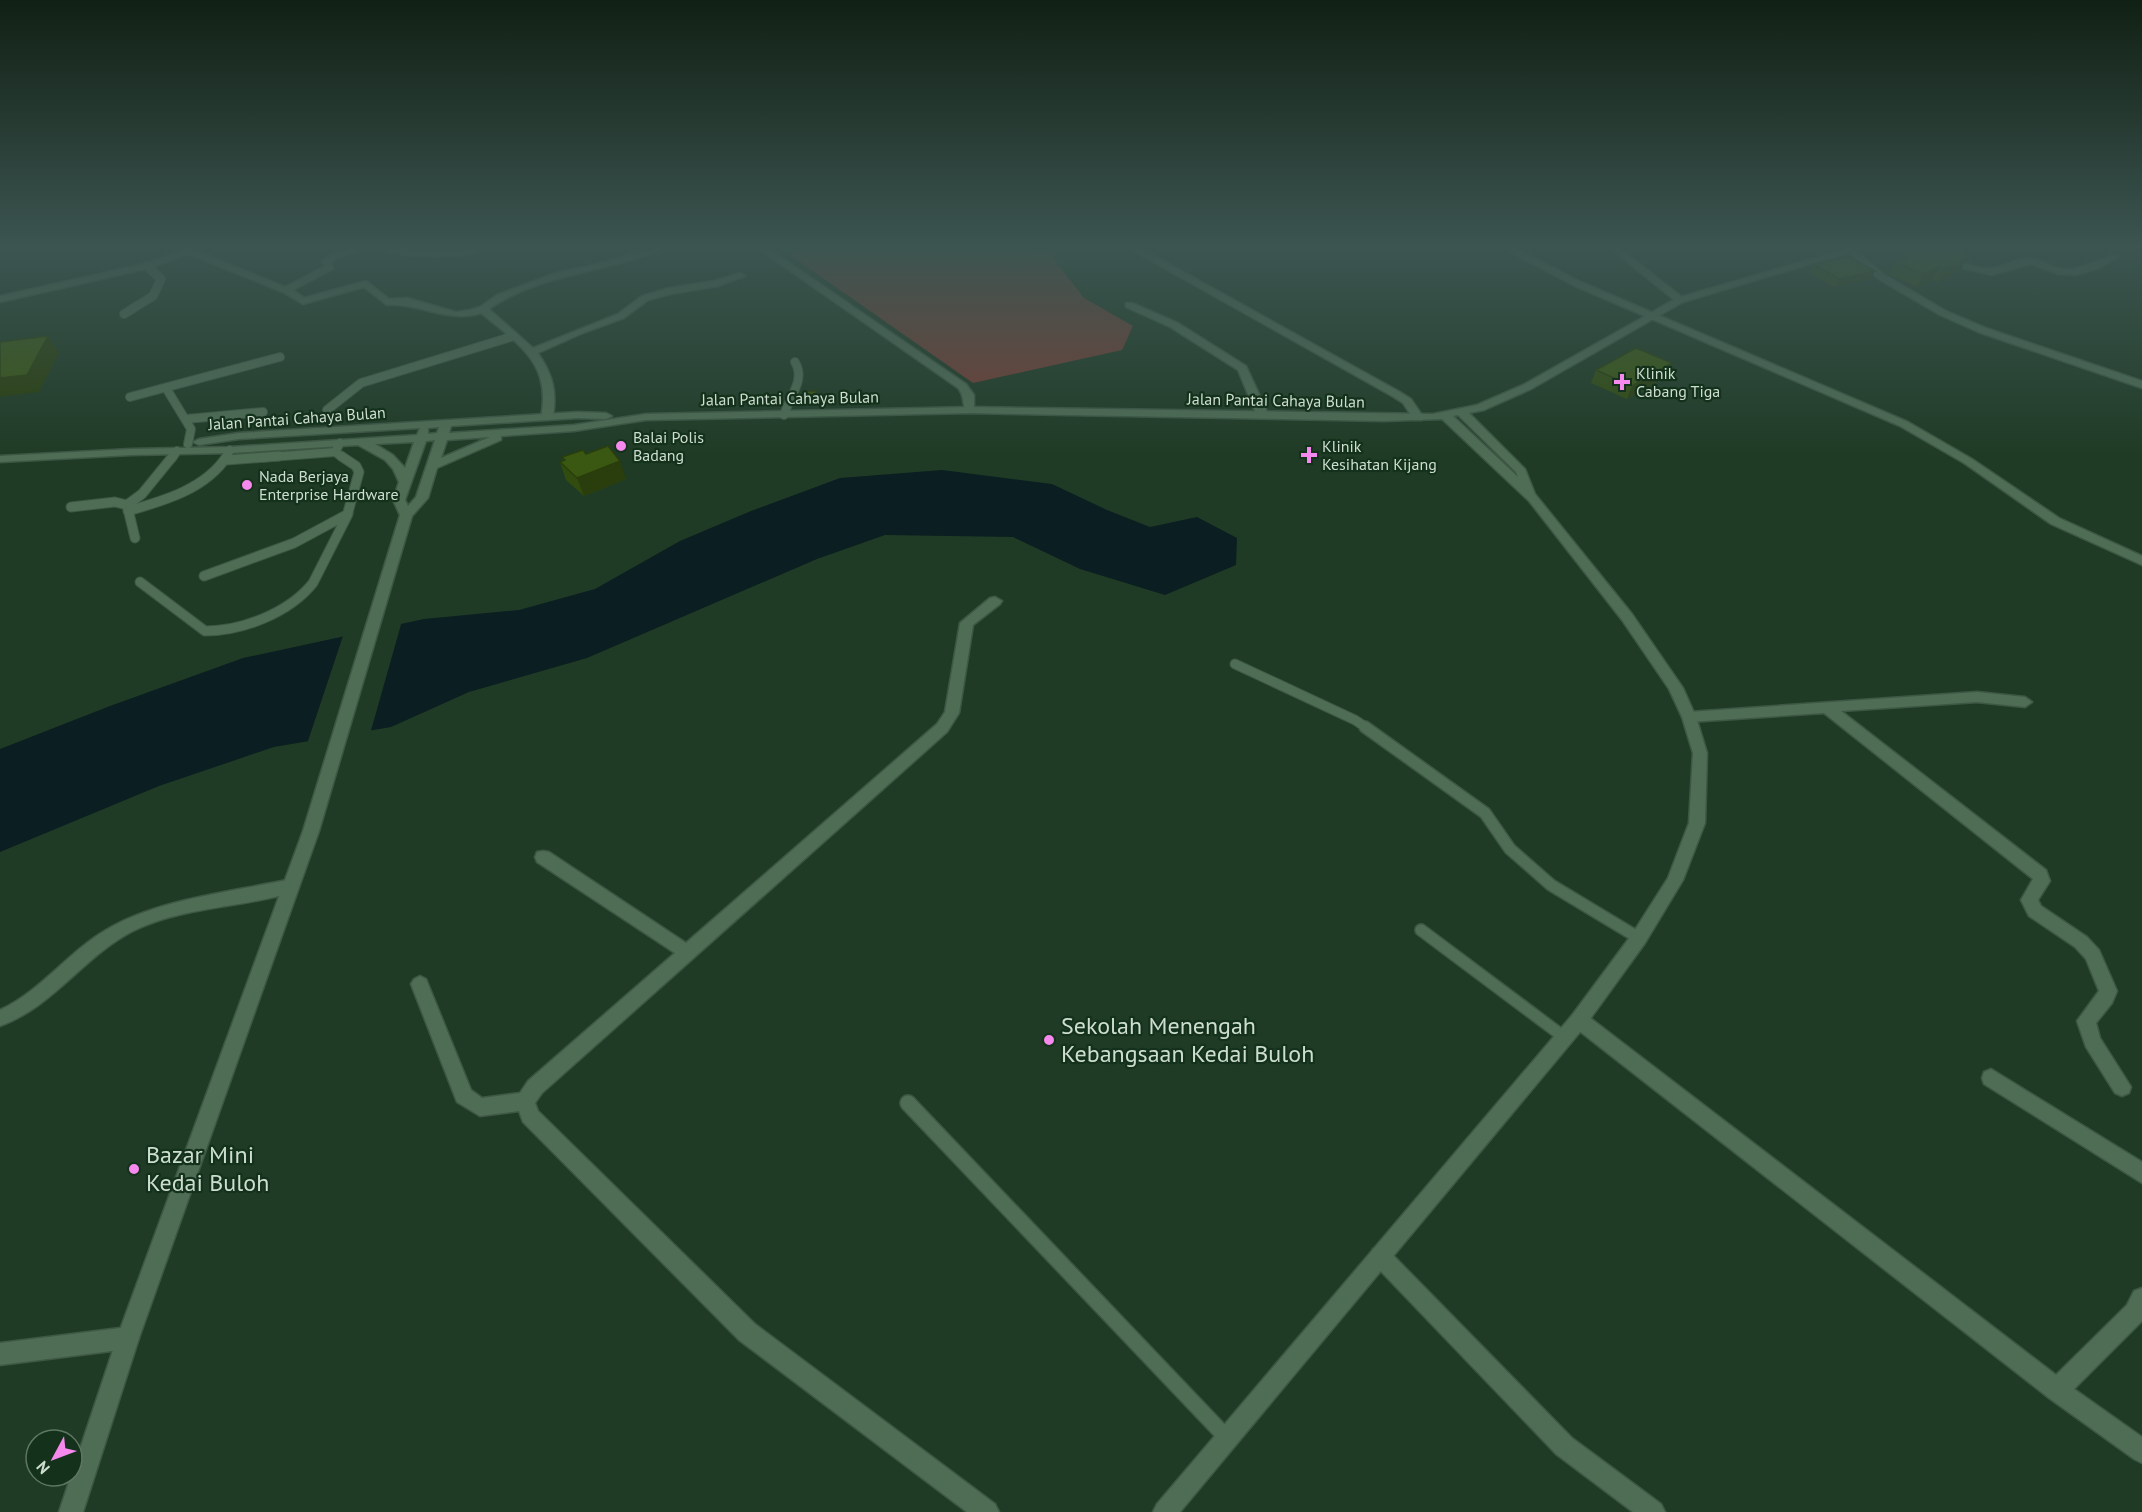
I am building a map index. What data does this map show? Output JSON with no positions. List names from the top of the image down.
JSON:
{
  "streets": {
    "street": ["Jalan Pantai Cahaya Bulan"]
  },
  "places": {
    "health": ["Klinik Cabang Tiga", "Klinik Kesihatan Kijang"],
    "other": [
      "Balai Polis Badang",
      "Nada Berjaya Enterprise Hardware",
      "Sekolah Menengah Kebangsaan Kedai Buloh",
      "Bazar Mini Kedai Buloh"
    ]
  },
  "north": "bottom left"
}
